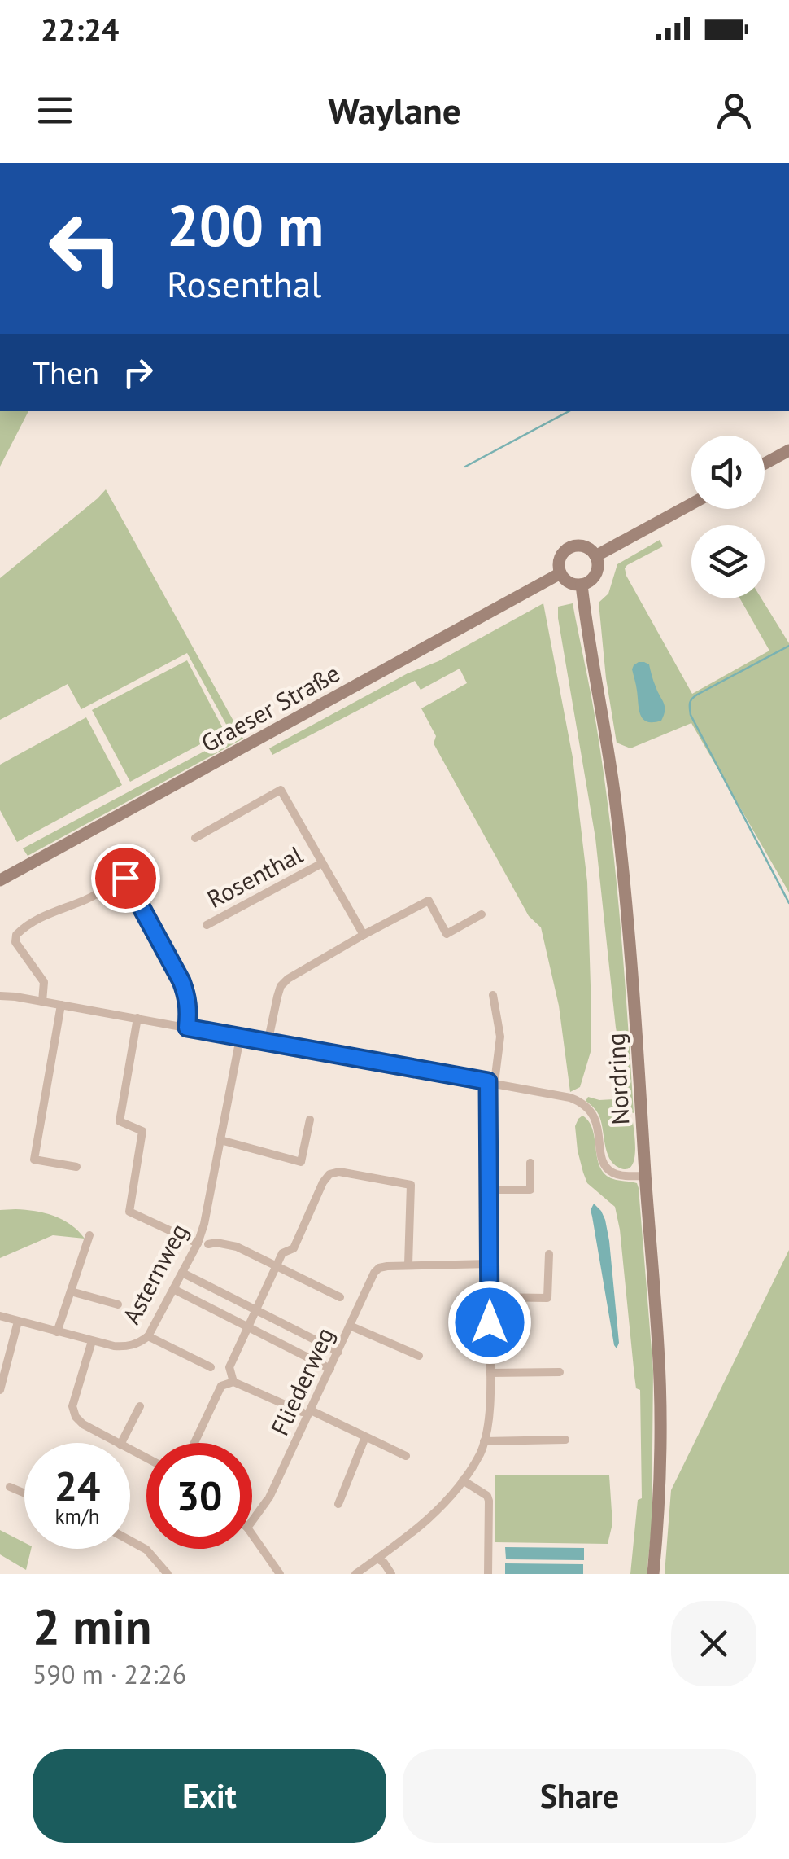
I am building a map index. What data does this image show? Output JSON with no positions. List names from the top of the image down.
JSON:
{
  "streets": {
    "main road": ["Graeser Straße", "Nordring"],
    "street": ["Rosenthal", "Asternweg", "Fliederweg"]
  },
  "crossings": [
    ["Graeser Straße", "Nordring"]
  ],
  "page": {
    "status": "22:24",
    "header": "Waylane",
    "turn": ["200 m", "Rosenthal"],
    "then": "Then",
    "speed": "24 km/h",
    "limit": "30",
    "heading": ["2 min", "590 m · 22:26"],
    "buttons": ["Exit", "Share"]
  }
}
